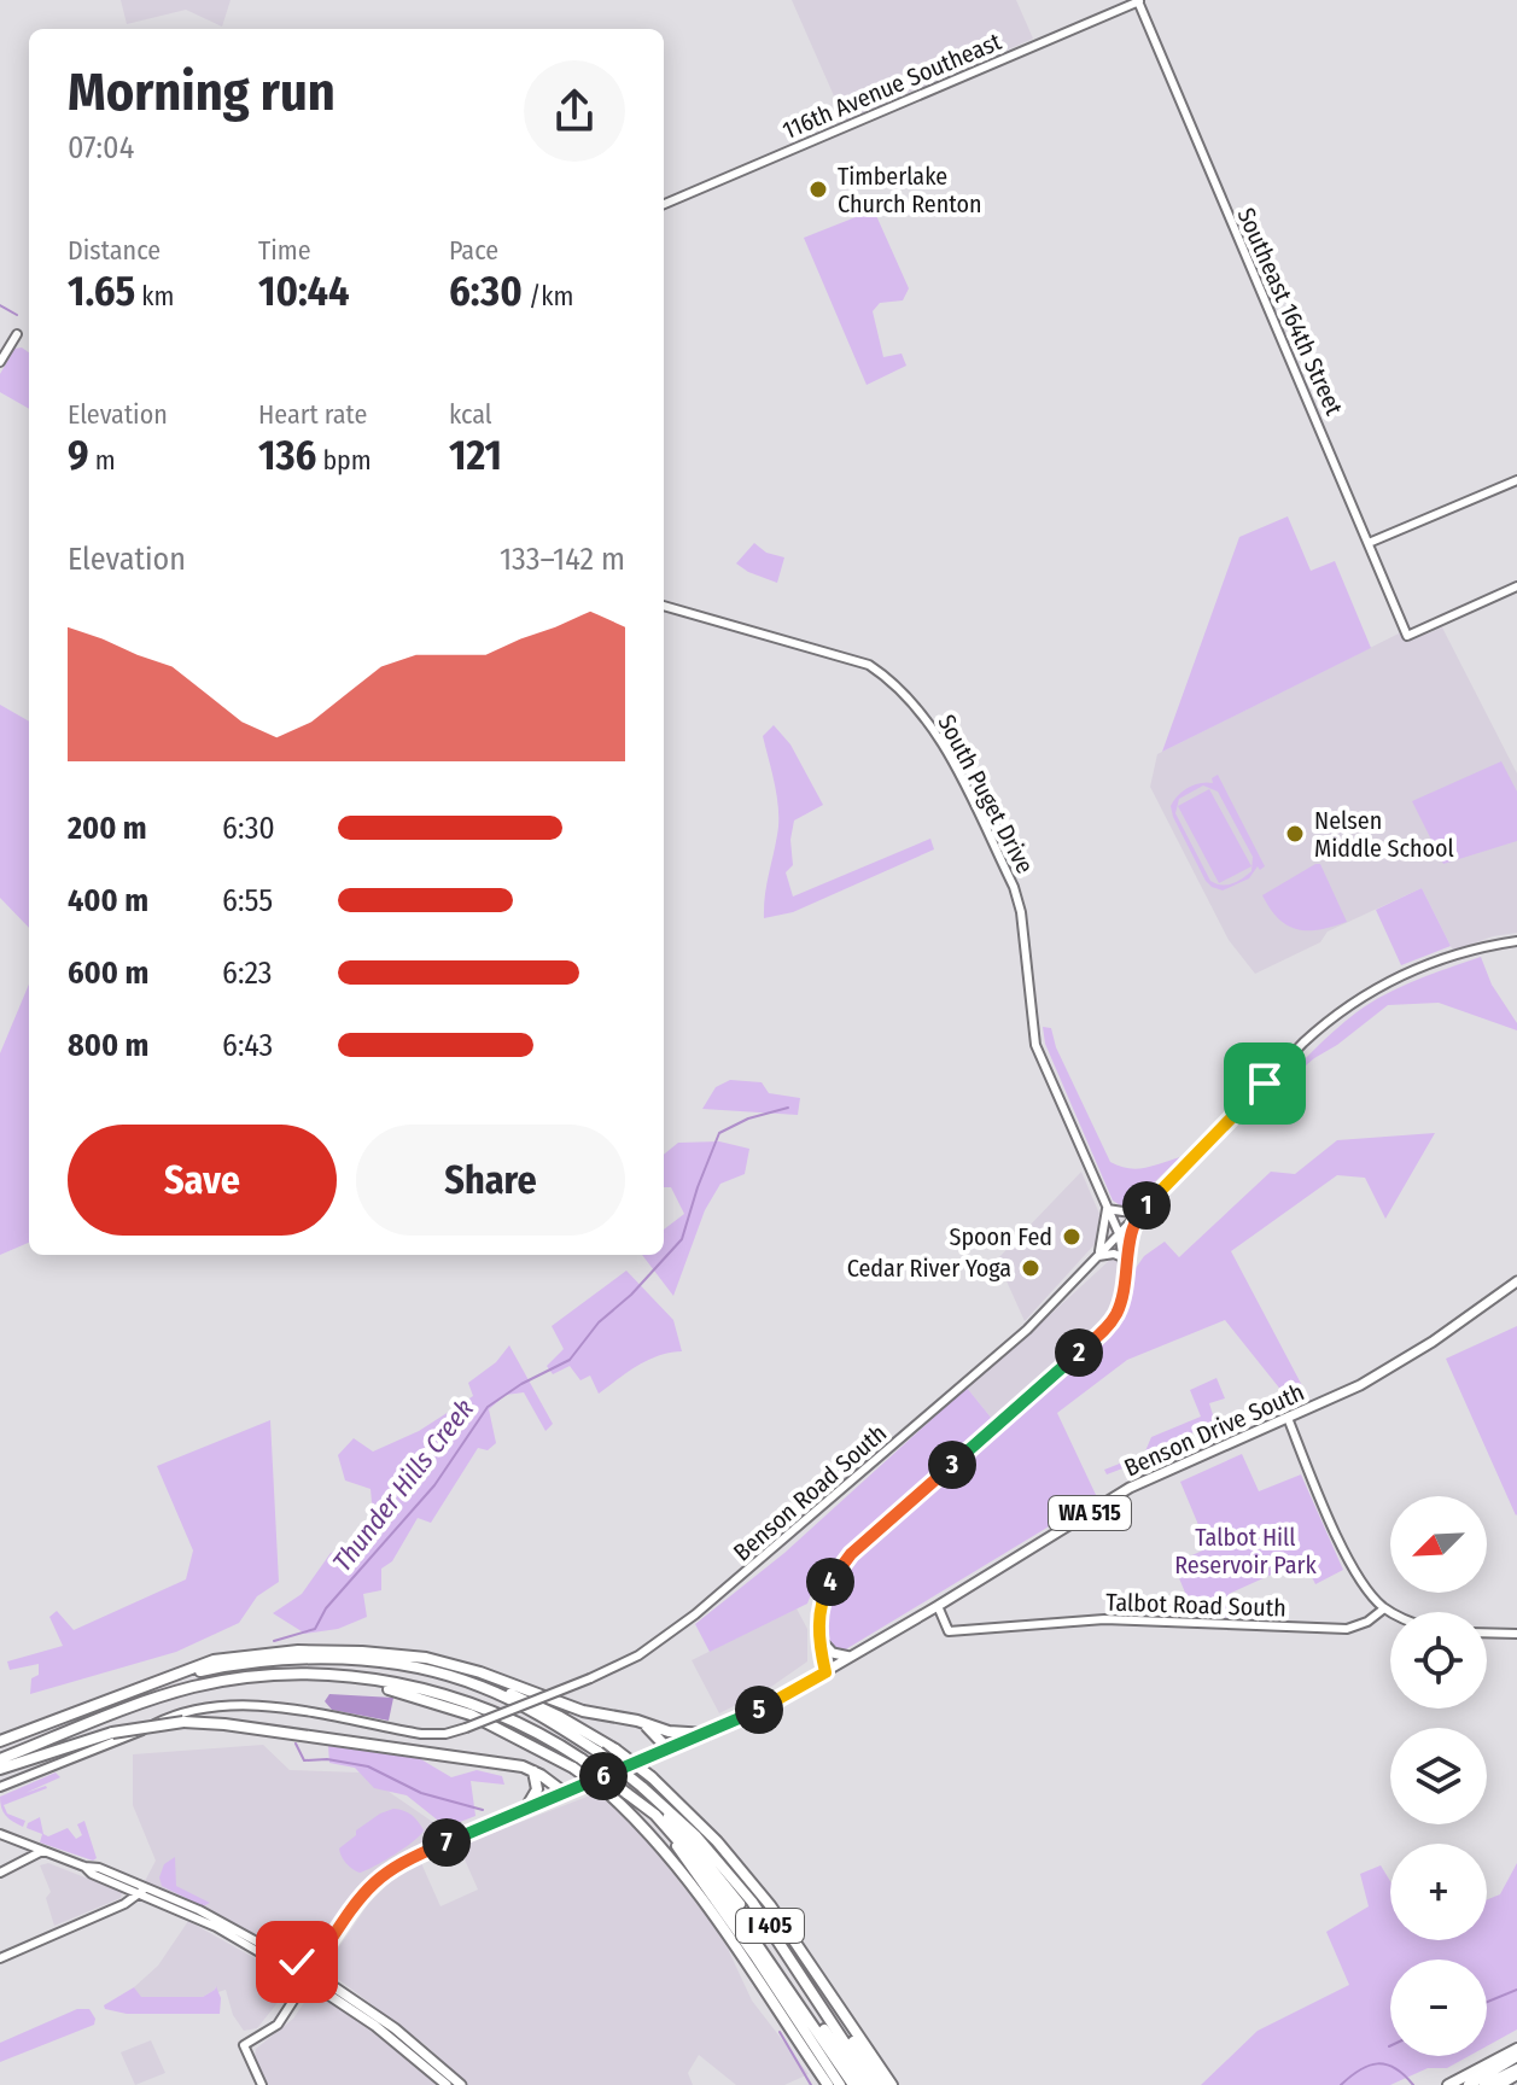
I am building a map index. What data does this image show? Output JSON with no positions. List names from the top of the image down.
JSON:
{
  "streets": {
    "highway": ["I 405"],
    "main road": ["Benson Drive South", "WA 515"],
    "street": [
      "116th Avenue Southeast",
      "Southeast 164th Street",
      "South Puget Drive",
      "Benson Road South",
      "Talbot Road South"
    ]
  },
  "crossings": [
    ["116th Avenue Southeast", "Southeast 164th Street"],
    ["South Puget Drive", "Benson Drive South"],
    ["South Puget Drive", "Benson Road South"],
    ["South Puget Drive", "WA 515"],
    ["Benson Drive South", "WA 515"],
    ["Benson Drive South", "Talbot Road South"]
  ],
  "water": ["Thunder Hills Creek"],
  "parks": ["Talbot Hill Reservoir Park"],
  "places": [
    "Timberlake Church Renton",
    "Nelsen Middle School",
    "Spoon Fed",
    "Cedar River Yoga"
  ],
  "north": "bottom left",
  "page": {
    "heading": ["Morning run", "07:04"],
    "stats": [
      ["Distance", "1.65 km"],
      ["Time", "10:44"],
      ["Pace", "6:30 /km"],
      ["Elevation", "9 m"],
      ["Heart rate", "136 bpm"],
      ["kcal", "121"]
    ],
    "chart": ["Elevation", "133–142 m"],
    "list": [
      {
        "name": "200 m",
        "note": "6:30"
      },
      {
        "name": "400 m",
        "note": "6:55"
      },
      {
        "name": "600 m",
        "note": "6:23"
      },
      {
        "name": "800 m",
        "note": "6:43"
      }
    ],
    "buttons": ["Save", "Share"],
    "pins": [
      "1",
      "2",
      "3",
      "4",
      "5",
      "6",
      "7"
    ],
    "map_buttons": ["+", "−"]
  }
}
